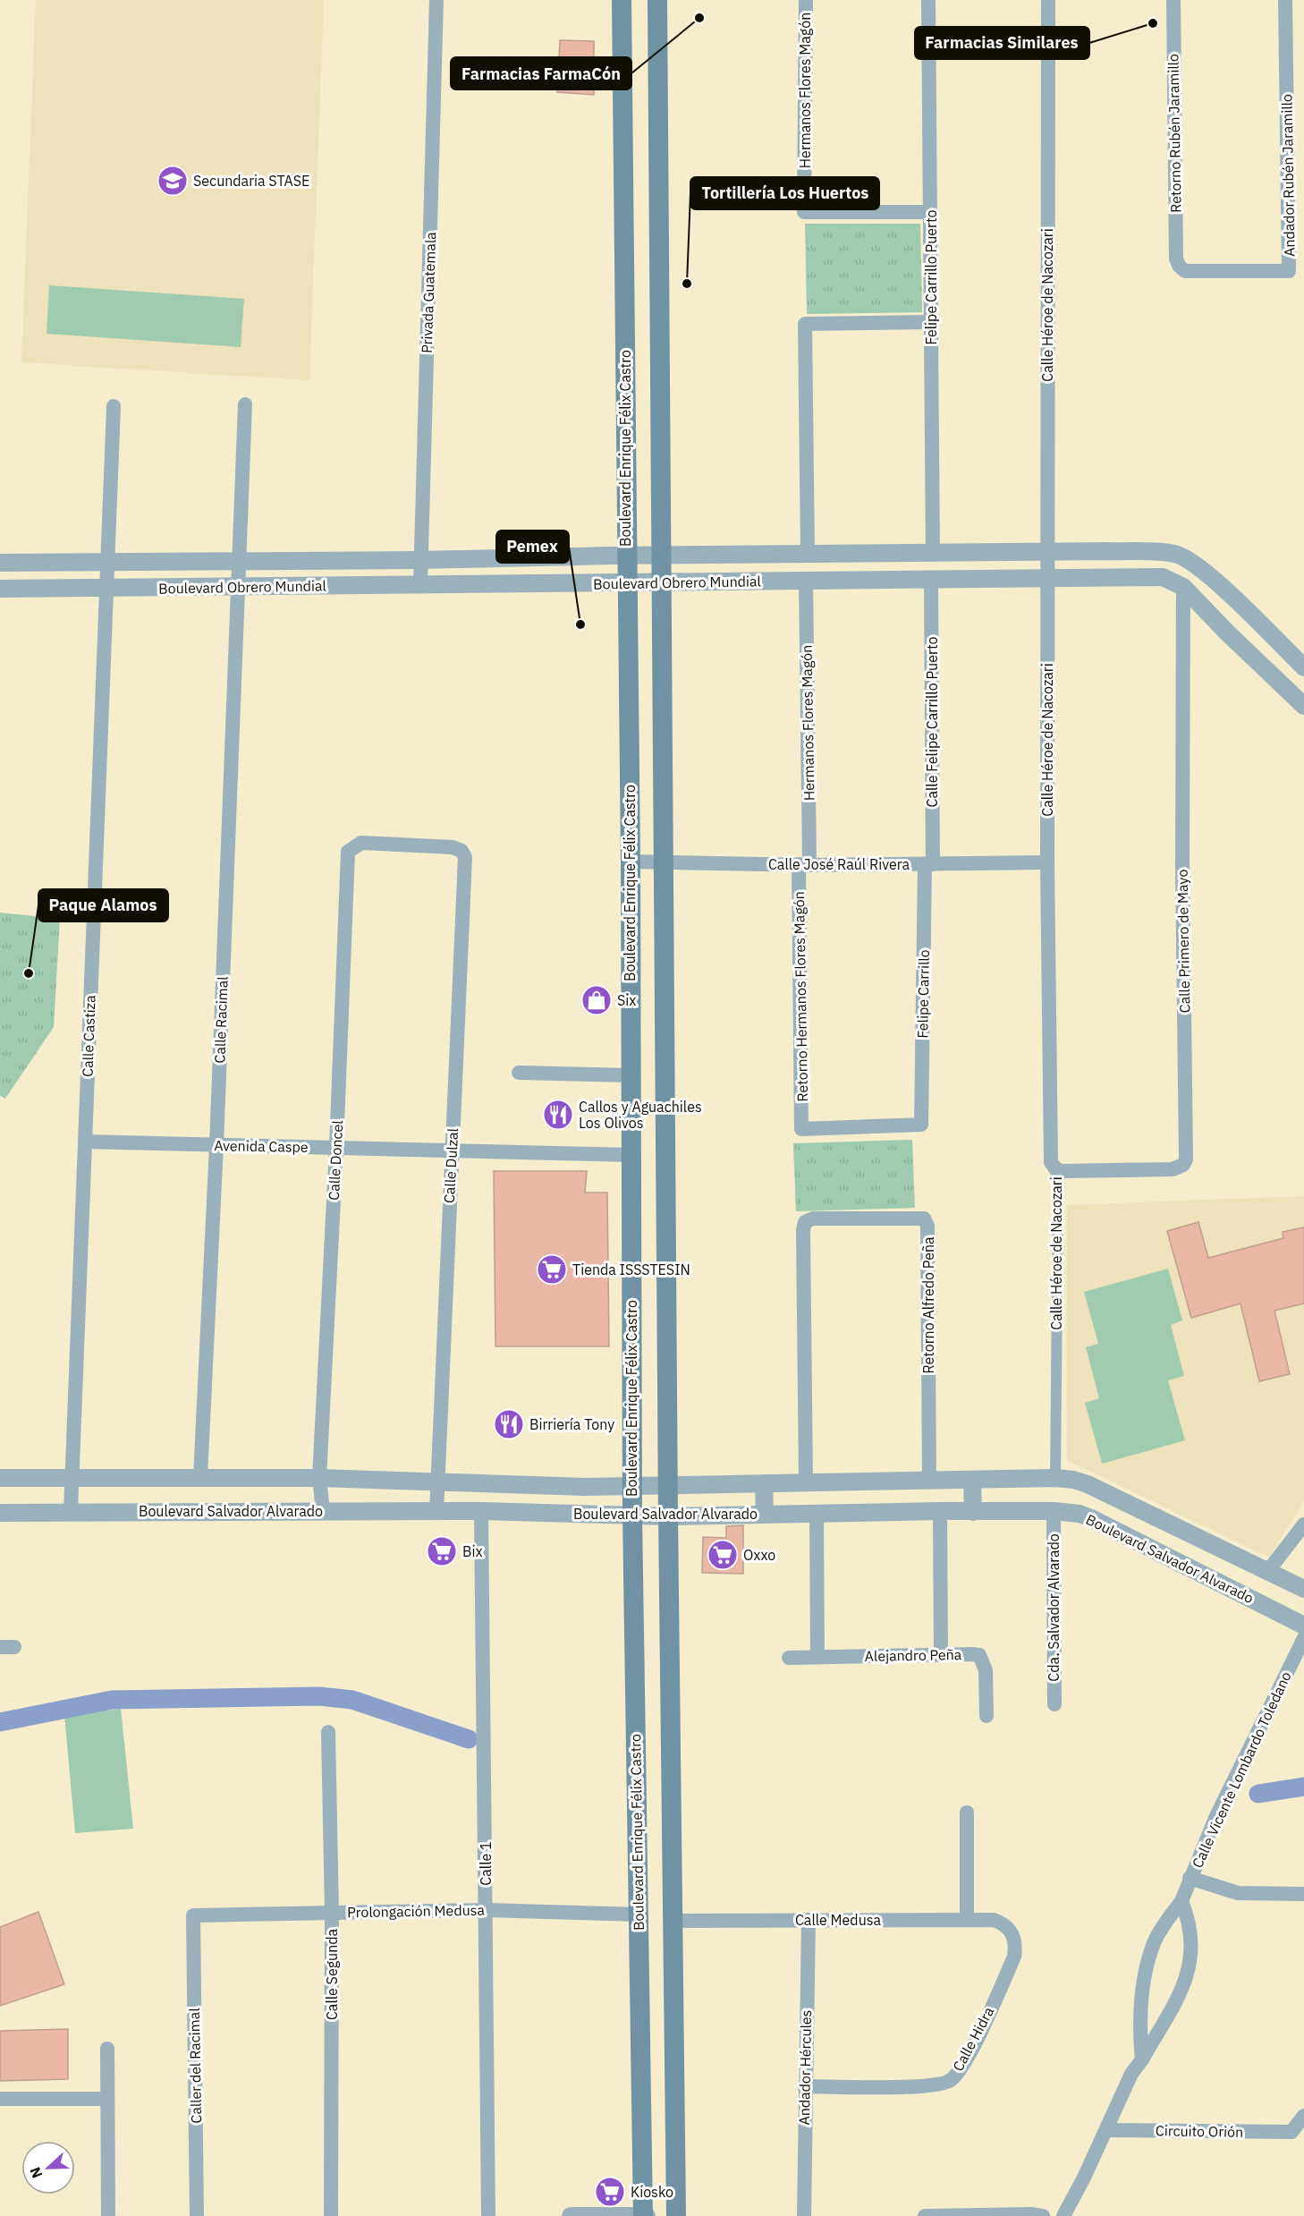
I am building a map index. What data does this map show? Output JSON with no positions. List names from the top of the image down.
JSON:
{
  "streets": {
    "main road": ["Boulevard Enrique Félix Castro"],
    "street": [
      "Hermanos Flores Magón",
      "Retorno Rubén Jaramillo",
      "Andador Rubén Jaramillo",
      "Felipe Carrillo Puerto",
      "Privada Guatemala",
      "Calle Héroe de Nacozari",
      "Boulevard Obrero Mundial",
      "Calle Felipe Carrillo Puerto",
      "Calle José Raúl Rivera",
      "Calle Primero de Mayo",
      "Felipe Carrillo",
      "Retorno Hermanos Flores Magón",
      "Calle Racimal",
      "Calle Castiza",
      "Avenida Caspe",
      "Calle Doncel",
      "Calle Dulzal",
      "Retorno Alfredo Peña",
      "Boulevard Salvador Alvarado",
      "Cda. Salvador Alvarado",
      "Alejandro Peña",
      "Calle Vicente Lombardo Toledano",
      "Calle 1",
      "Prolongación Medusa",
      "Calle Medusa",
      "Calle Segunda",
      "Calle Hidra",
      "Caller del Racimal",
      "Andador Hércules",
      "Circuito Orión"
    ]
  },
  "crossings": [
    ["Hermanos Flores Magón", "Felipe Carrillo Puerto"],
    ["Hermanos Flores Magón", "Boulevard Obrero Mundial"],
    ["Hermanos Flores Magón", "Calle José Raúl Rivera"],
    ["Hermanos Flores Magón", "Retorno Hermanos Flores Magón"],
    ["Retorno Rubén Jaramillo", "Andador Rubén Jaramillo"],
    ["Felipe Carrillo Puerto", "Boulevard Obrero Mundial"],
    ["Privada Guatemala", "Boulevard Obrero Mundial"],
    ["Calle Héroe de Nacozari", "Boulevard Obrero Mundial"],
    ["Calle Héroe de Nacozari", "Calle José Raúl Rivera"],
    ["Calle Héroe de Nacozari", "Calle Primero de Mayo"],
    ["Calle Héroe de Nacozari", "Boulevard Salvador Alvarado"],
    ["Boulevard Enrique Félix Castro", "Boulevard Obrero Mundial"],
    ["Boulevard Enrique Félix Castro", "Calle José Raúl Rivera"],
    ["Boulevard Enrique Félix Castro", "Avenida Caspe"],
    ["Boulevard Enrique Félix Castro", "Boulevard Salvador Alvarado"],
    ["Boulevard Enrique Félix Castro", "Prolongación Medusa"],
    ["Boulevard Obrero Mundial", "Calle Felipe Carrillo Puerto"],
    ["Boulevard Obrero Mundial", "Calle Primero de Mayo"],
    ["Boulevard Obrero Mundial", "Calle Racimal"],
    ["Boulevard Obrero Mundial", "Calle Castiza"],
    ["Calle Felipe Carrillo Puerto", "Calle José Raúl Rivera"],
    ["Calle Felipe Carrillo Puerto", "Felipe Carrillo"],
    ["Calle José Raúl Rivera", "Felipe Carrillo"],
    ["Calle José Raúl Rivera", "Retorno Hermanos Flores Magón"],
    ["Felipe Carrillo", "Retorno Hermanos Flores Magón"],
    ["Calle Racimal", "Avenida Caspe"],
    ["Calle Racimal", "Boulevard Salvador Alvarado"],
    ["Calle Castiza", "Avenida Caspe"],
    ["Calle Castiza", "Boulevard Salvador Alvarado"],
    ["Avenida Caspe", "Calle Doncel"],
    ["Avenida Caspe", "Calle Dulzal"],
    ["Calle Doncel", "Calle Dulzal"],
    ["Calle Doncel", "Boulevard Salvador Alvarado"],
    ["Calle Dulzal", "Boulevard Salvador Alvarado"],
    ["Retorno Alfredo Peña", "Boulevard Salvador Alvarado"],
    ["Boulevard Salvador Alvarado", "Cda. Salvador Alvarado"],
    ["Boulevard Salvador Alvarado", "Calle 1"],
    ["Calle 1", "Prolongación Medusa"],
    ["Prolongación Medusa", "Calle Segunda"],
    ["Prolongación Medusa", "Caller del Racimal"],
    ["Calle Medusa", "Calle Hidra"],
    ["Calle Medusa", "Andador Hércules"],
    ["Calle Hidra", "Andador Hércules"]
  ],
  "places": {
    "other": [
      "Farmacias FarmaCón",
      "Farmacias Similares",
      "Tortillería Los Huertos",
      "Pemex",
      "Paque Alamos"
    ],
    "school or university": ["Secundaria STASE"],
    "shop": ["Six"],
    "restaurant": ["Callos y Aguachiles Los Olivos", "Birriería Tony"],
    "supermarket": [
      "Tienda ISSSTESIN",
      "Bix",
      "Oxxo",
      "Kiosko"
    ]
  },
  "north": "left"
}
